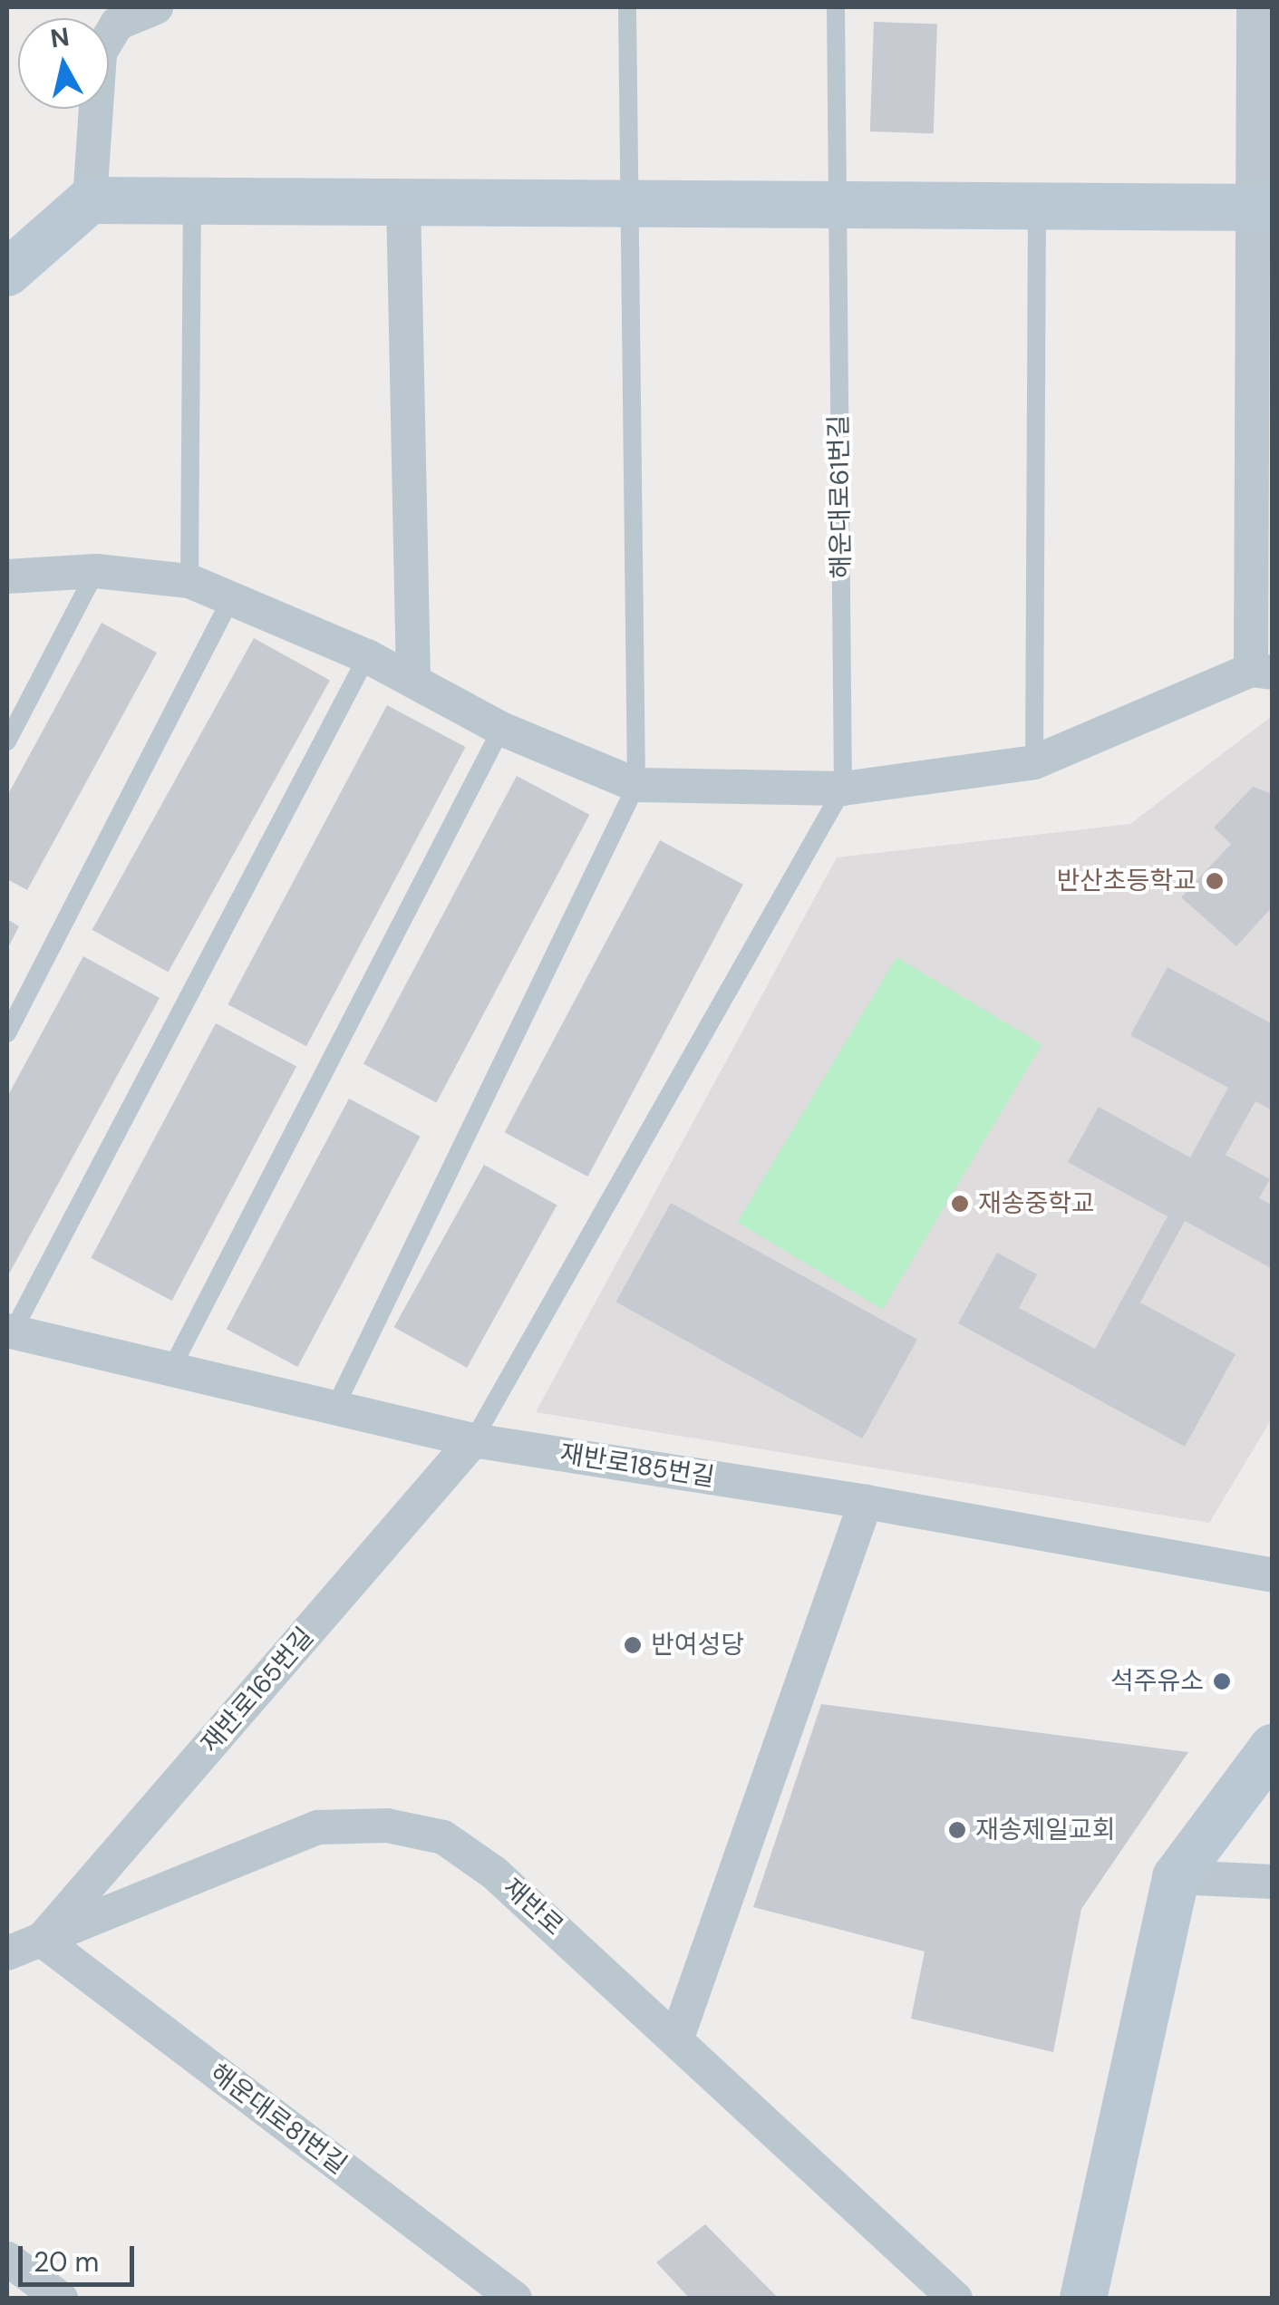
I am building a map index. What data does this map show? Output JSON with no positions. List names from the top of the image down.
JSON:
{
  "streets": {
    "street": [
      "재반로185번길",
      "재반로165번길",
      "재반로",
      "해운대로81번길"
    ],
    "lane": ["해운대로61번길"]
  },
  "crossings": [
    ["재반로185번길", "재반로165번길"],
    ["재반로165번길", "재반로"],
    ["재반로165번길", "해운대로81번길"],
    ["재반로", "해운대로81번길"]
  ],
  "places": [
    "반산초등학교",
    "재송중학교",
    "반여성당",
    "석주유소",
    "재송제일교회"
  ],
  "scale_bar": "20 m",
  "north": "top"
}
